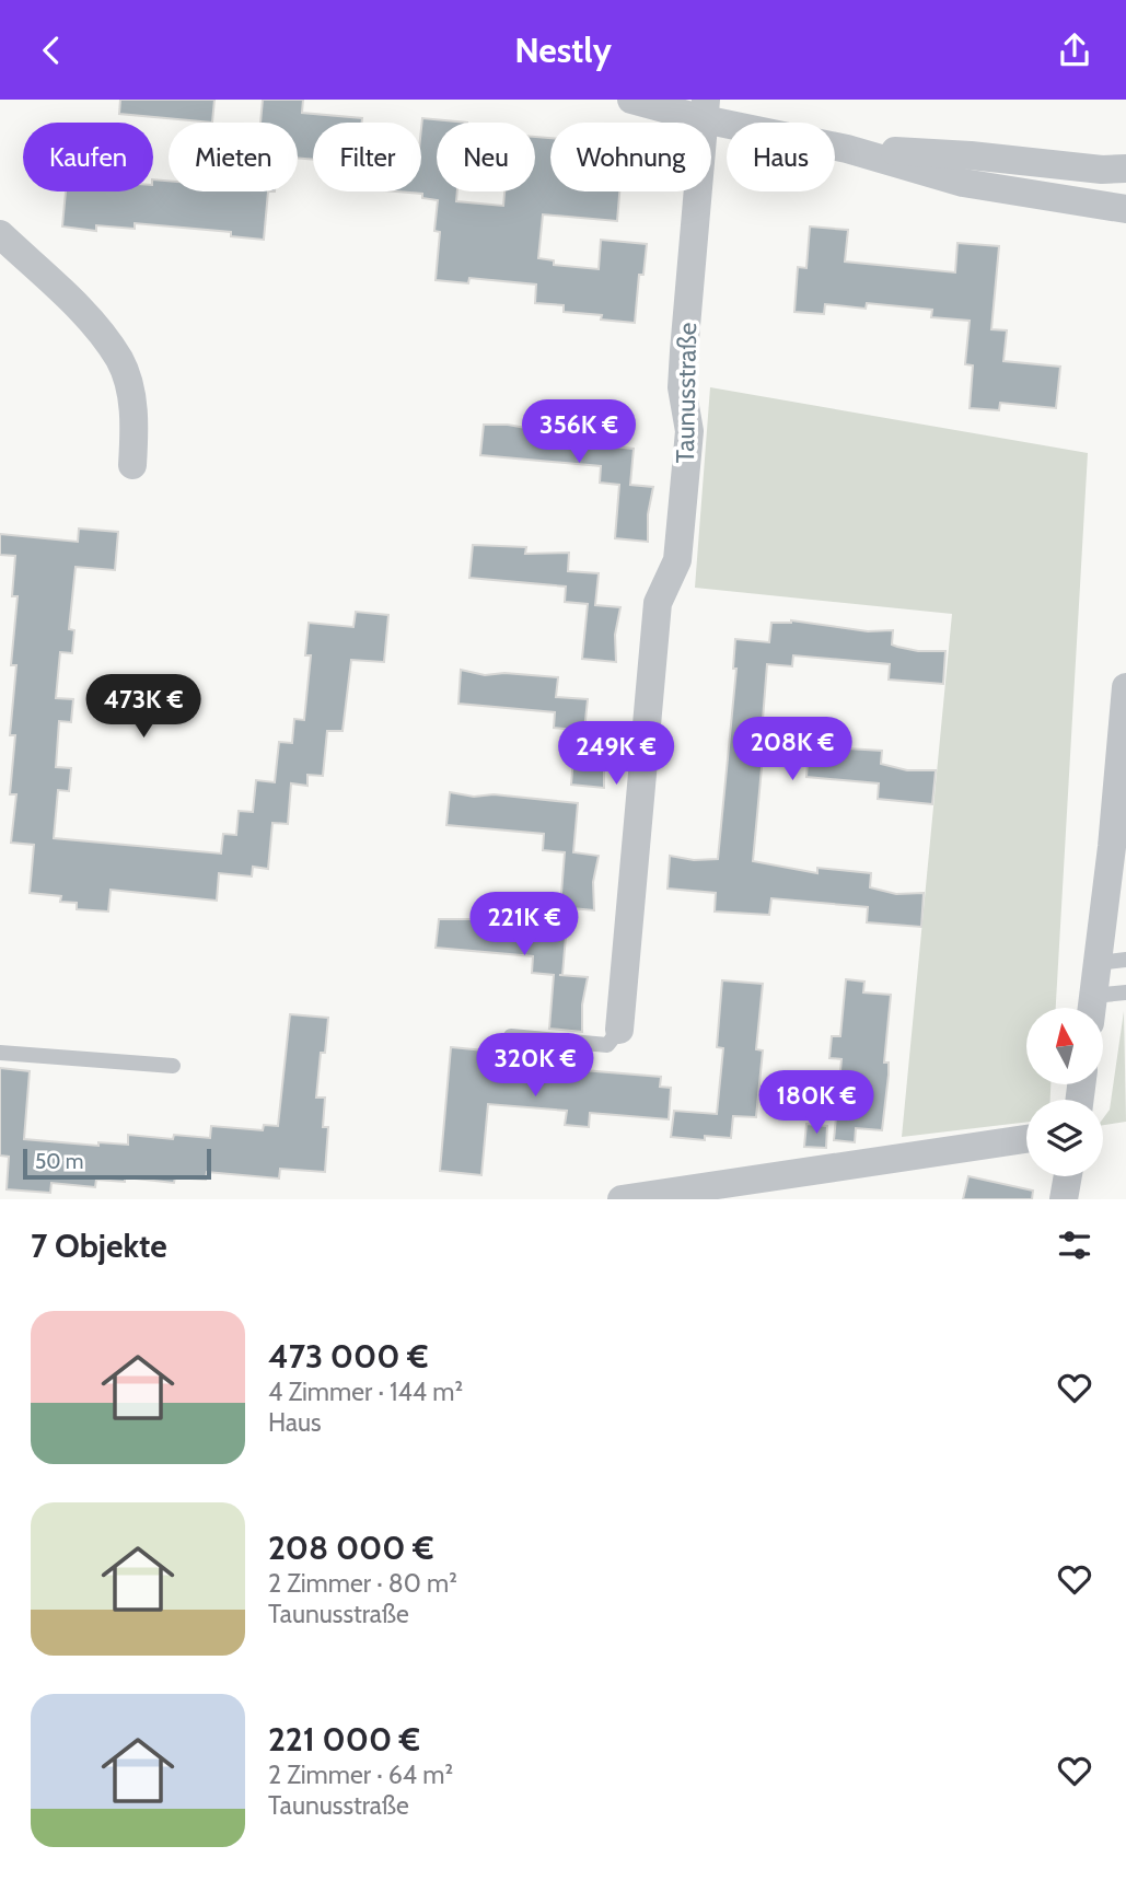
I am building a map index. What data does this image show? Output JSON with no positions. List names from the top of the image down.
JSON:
{
  "streets": {
    "street": ["Taunusstraße"]
  },
  "scale_bar": "50 m",
  "north": "top",
  "page": {
    "header": "Nestly",
    "chip": [
      "Kaufen",
      "Mieten",
      "Filter",
      "Neu",
      "Wohnung",
      "Haus"
    ],
    "price": [
      "356K €",
      "473K €",
      "208K €",
      "249K €",
      "221K €",
      "320K €",
      "180K €"
    ],
    "scale": "50 m",
    "heading": "7 Objekte",
    "list": [
      {
        "name": "473 000 €",
        "note": "4 Zimmer · 144 m² · Haus"
      },
      {
        "name": "208 000 €",
        "note": "2 Zimmer · 80 m² · Taunusstraße"
      },
      {
        "name": "221 000 €",
        "note": "2 Zimmer · 64 m² · Taunusstraße"
      }
    ]
  }
}
